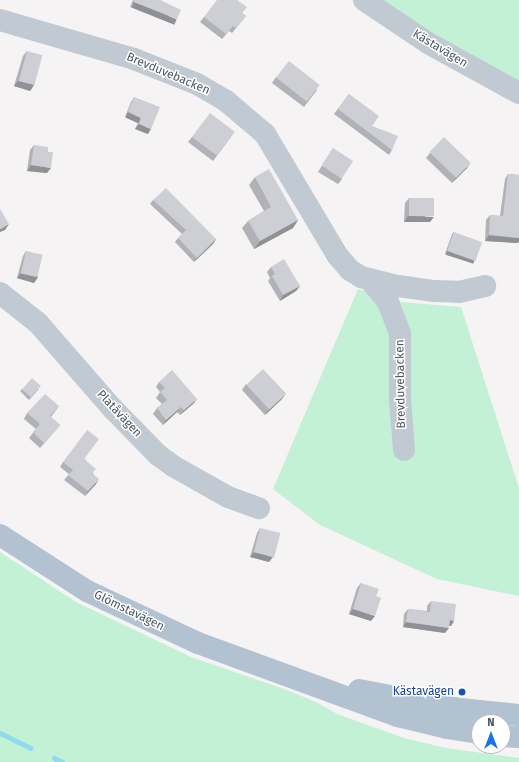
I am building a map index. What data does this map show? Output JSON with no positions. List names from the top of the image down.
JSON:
{
  "streets": {
    "main road": ["Glömstavägen"],
    "street": ["Kästavägen", "Brevduvebacken", "Platåvägen"]
  },
  "places": ["Kästavägen"],
  "north": "top"
}
